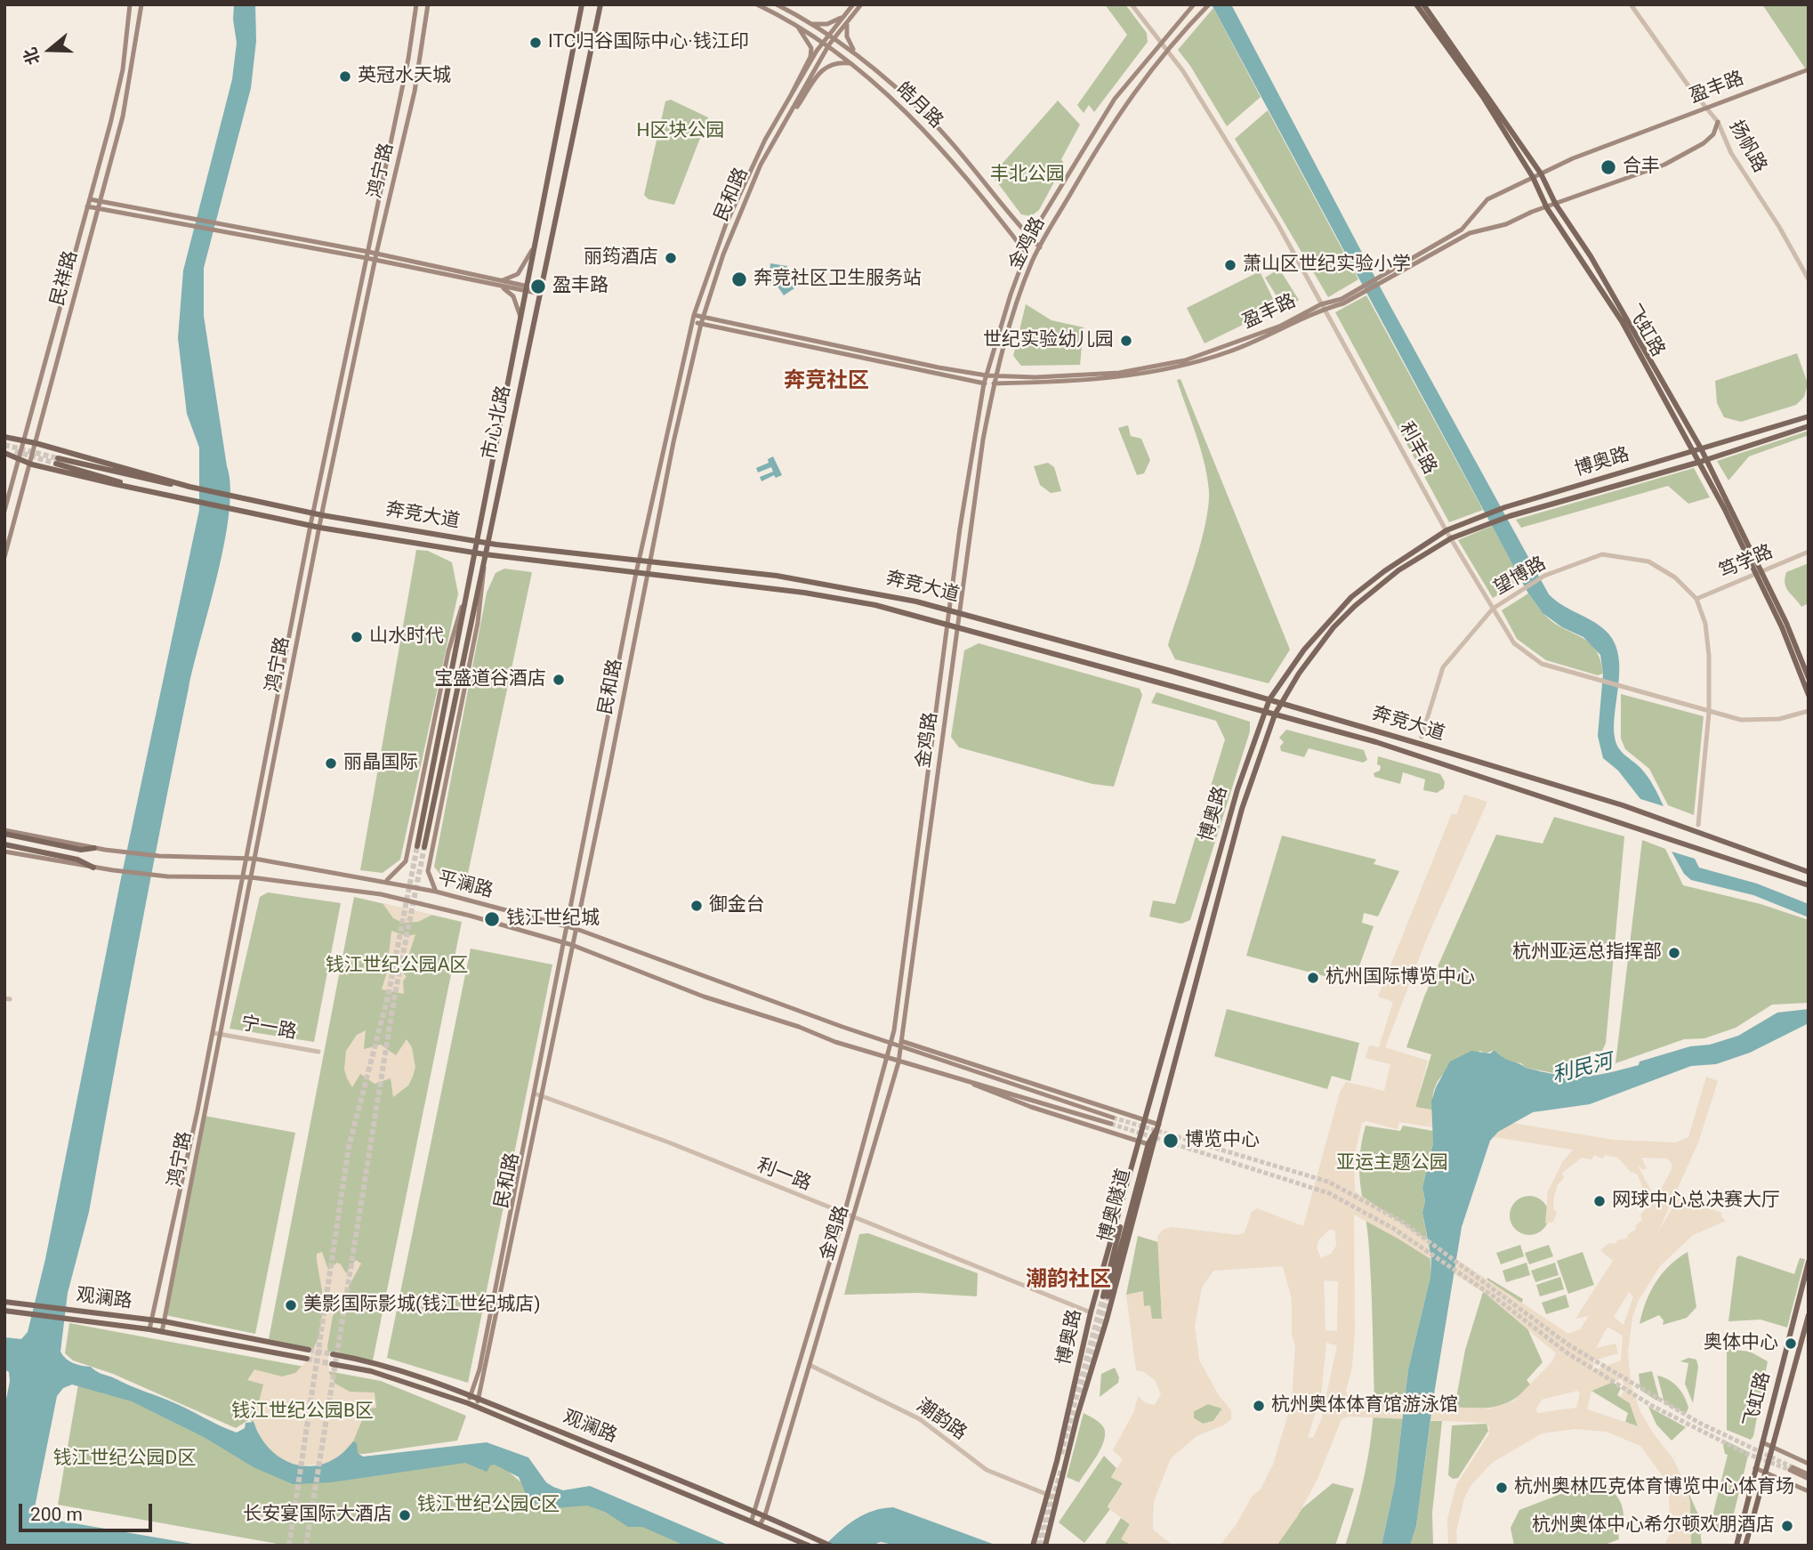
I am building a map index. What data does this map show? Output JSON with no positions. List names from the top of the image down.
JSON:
{
  "streets": {
    "main road": [
      "盈丰路",
      "皓月路",
      "鸿宁路",
      "民和路",
      "金鸡路",
      "民祥路",
      "飞虹路",
      "市心北路",
      "博奥路",
      "奔竞大道",
      "平澜路",
      "博奥隧道",
      "观澜路"
    ],
    "street": [
      "扬帆路",
      "利丰路",
      "笃学路",
      "望博路",
      "宁一路",
      "利一路",
      "潮韵路"
    ]
  },
  "crossings": [
    ["盈丰路", "扬帆路"],
    ["盈丰路", "民和路"],
    ["盈丰路", "金鸡路"],
    ["盈丰路", "飞虹路"],
    ["盈丰路", "利丰路"],
    ["皓月路", "民和路"],
    ["皓月路", "金鸡路"],
    ["鸿宁路", "奔竞大道"],
    ["鸿宁路", "平澜路"],
    ["鸿宁路", "宁一路"],
    ["鸿宁路", "观澜路"],
    ["民和路", "奔竞大道"],
    ["民和路", "平澜路"],
    ["民和路", "利一路"],
    ["民和路", "观澜路"],
    ["金鸡路", "利丰路"],
    ["金鸡路", "奔竞大道"],
    ["金鸡路", "平澜路"],
    ["金鸡路", "利一路"],
    ["金鸡路", "观澜路"],
    ["金鸡路", "潮韵路"],
    ["民祥路", "奔竞大道"],
    ["飞虹路", "博奥路"],
    ["飞虹路", "笃学路"],
    ["市心北路", "奔竞大道"],
    ["利丰路", "博奥路"],
    ["利丰路", "望博路"],
    ["博奥路", "奔竞大道"],
    ["博奥路", "利一路"],
    ["博奥路", "博奥隧道"],
    ["博奥路", "潮韵路"],
    ["笃学路", "望博路"]
  ],
  "districts": ["奔竞社区", "潮韵社区"],
  "water": ["利民河"],
  "parks": [
    "H区块公园",
    "丰北公园",
    "钱江世纪公园A区",
    "亚运主题公园",
    "钱江世纪公园B区",
    "钱江世纪公园D区",
    "钱江世纪公园C区"
  ],
  "places": [
    "ITC归谷国际中心·钱江印",
    "英冠水天城",
    "合丰",
    "丽筠酒店",
    "萧山区世纪实验小学",
    "奔竞社区卫生服务站",
    "盈丰路",
    "世纪实验幼儿园",
    "山水时代",
    "宝盛道谷酒店",
    "丽晶国际",
    "御金台",
    "钱江世纪城",
    "杭州亚运总指挥部",
    "杭州国际博览中心",
    "博览中心",
    "网球中心总决赛大厅",
    "美影国际影城(钱江世纪城店)",
    "奥体中心",
    "杭州奥体体育馆游泳馆",
    "杭州奥林匹克体育博览中心体育场",
    "长安宴国际大酒店",
    "杭州奥体中心希尔顿欢朋酒店"
  ],
  "scale_bar": "200 m",
  "north": "left"
}
